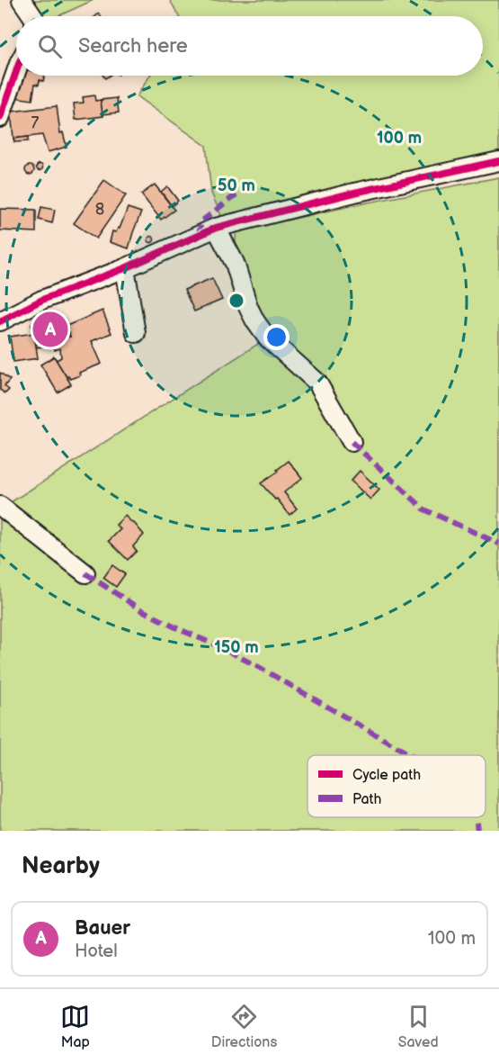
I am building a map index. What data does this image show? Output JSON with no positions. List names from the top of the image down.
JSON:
{
  "house_numbers": ["7", "8"],
  "legend": ["Cycle path", "Path"],
  "page": {
    "search": "Search here",
    "pins": "A",
    "heading": "Nearby",
    "list": [
      {
        "mark": "A",
        "name": "Bauer",
        "note": "Hotel",
        "value": "100 m"
      }
    ],
    "nav": ["Map", "Directions", "Saved"]
  },
  "rings": ["100 m", "50 m", "150 m"]
}
